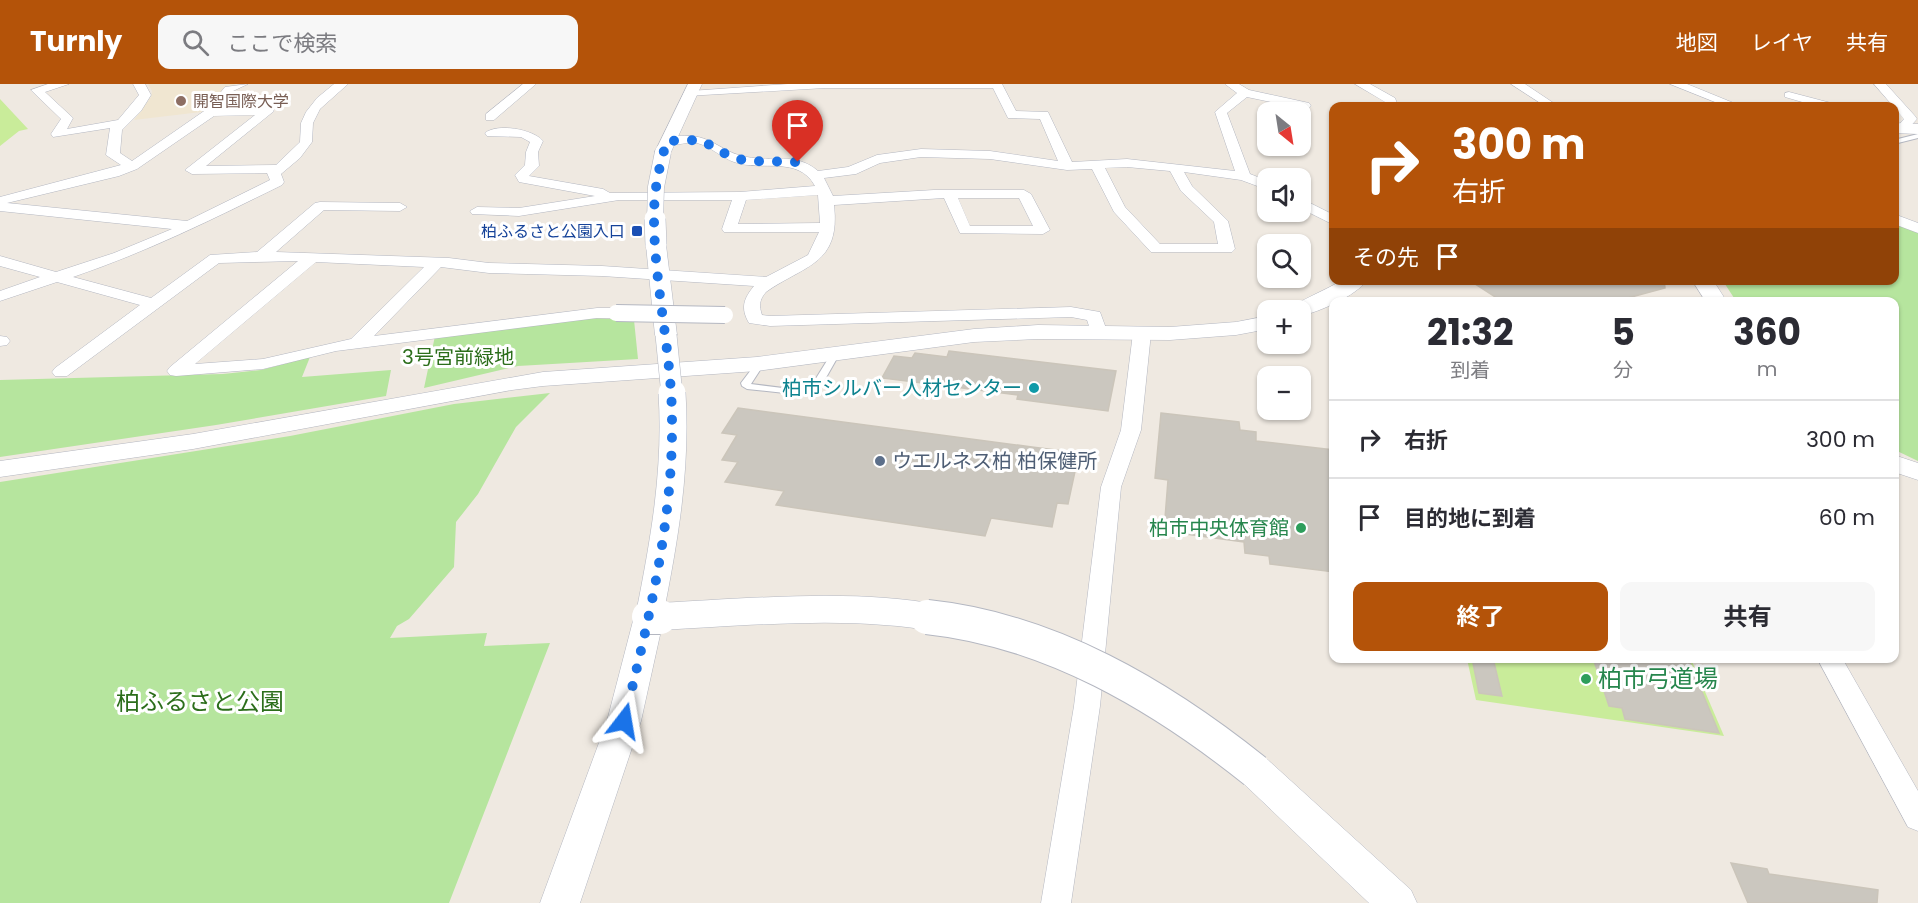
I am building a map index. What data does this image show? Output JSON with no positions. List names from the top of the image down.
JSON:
{
  "parks": ["3号宮前緑地", "柏ふるさと公園"],
  "places": {
    "other": [
      "開智国際大学",
      "柏市シルバー人材センター",
      "ウエルネス柏 柏保健所",
      "柏市中央体育館",
      "柏市弓道場"
    ],
    "transit": ["柏ふるさと公園入口"]
  },
  "north": "bottom right",
  "page": {
    "header": "Turnly",
    "search": "ここで検索",
    "nav": ["地図", "レイヤ", "共有"],
    "map_buttons": ["+", "−"],
    "turn": ["300 m", "右折"],
    "then": "その先",
    "eta": [
      "21:32",
      "到着",
      "5",
      "分",
      "360",
      "m"
    ],
    "list": [
      {
        "name": "右折",
        "value": "300 m"
      },
      {
        "name": "目的地に到着",
        "value": "60 m"
      }
    ],
    "buttons": ["終了", "共有"]
  }
}
